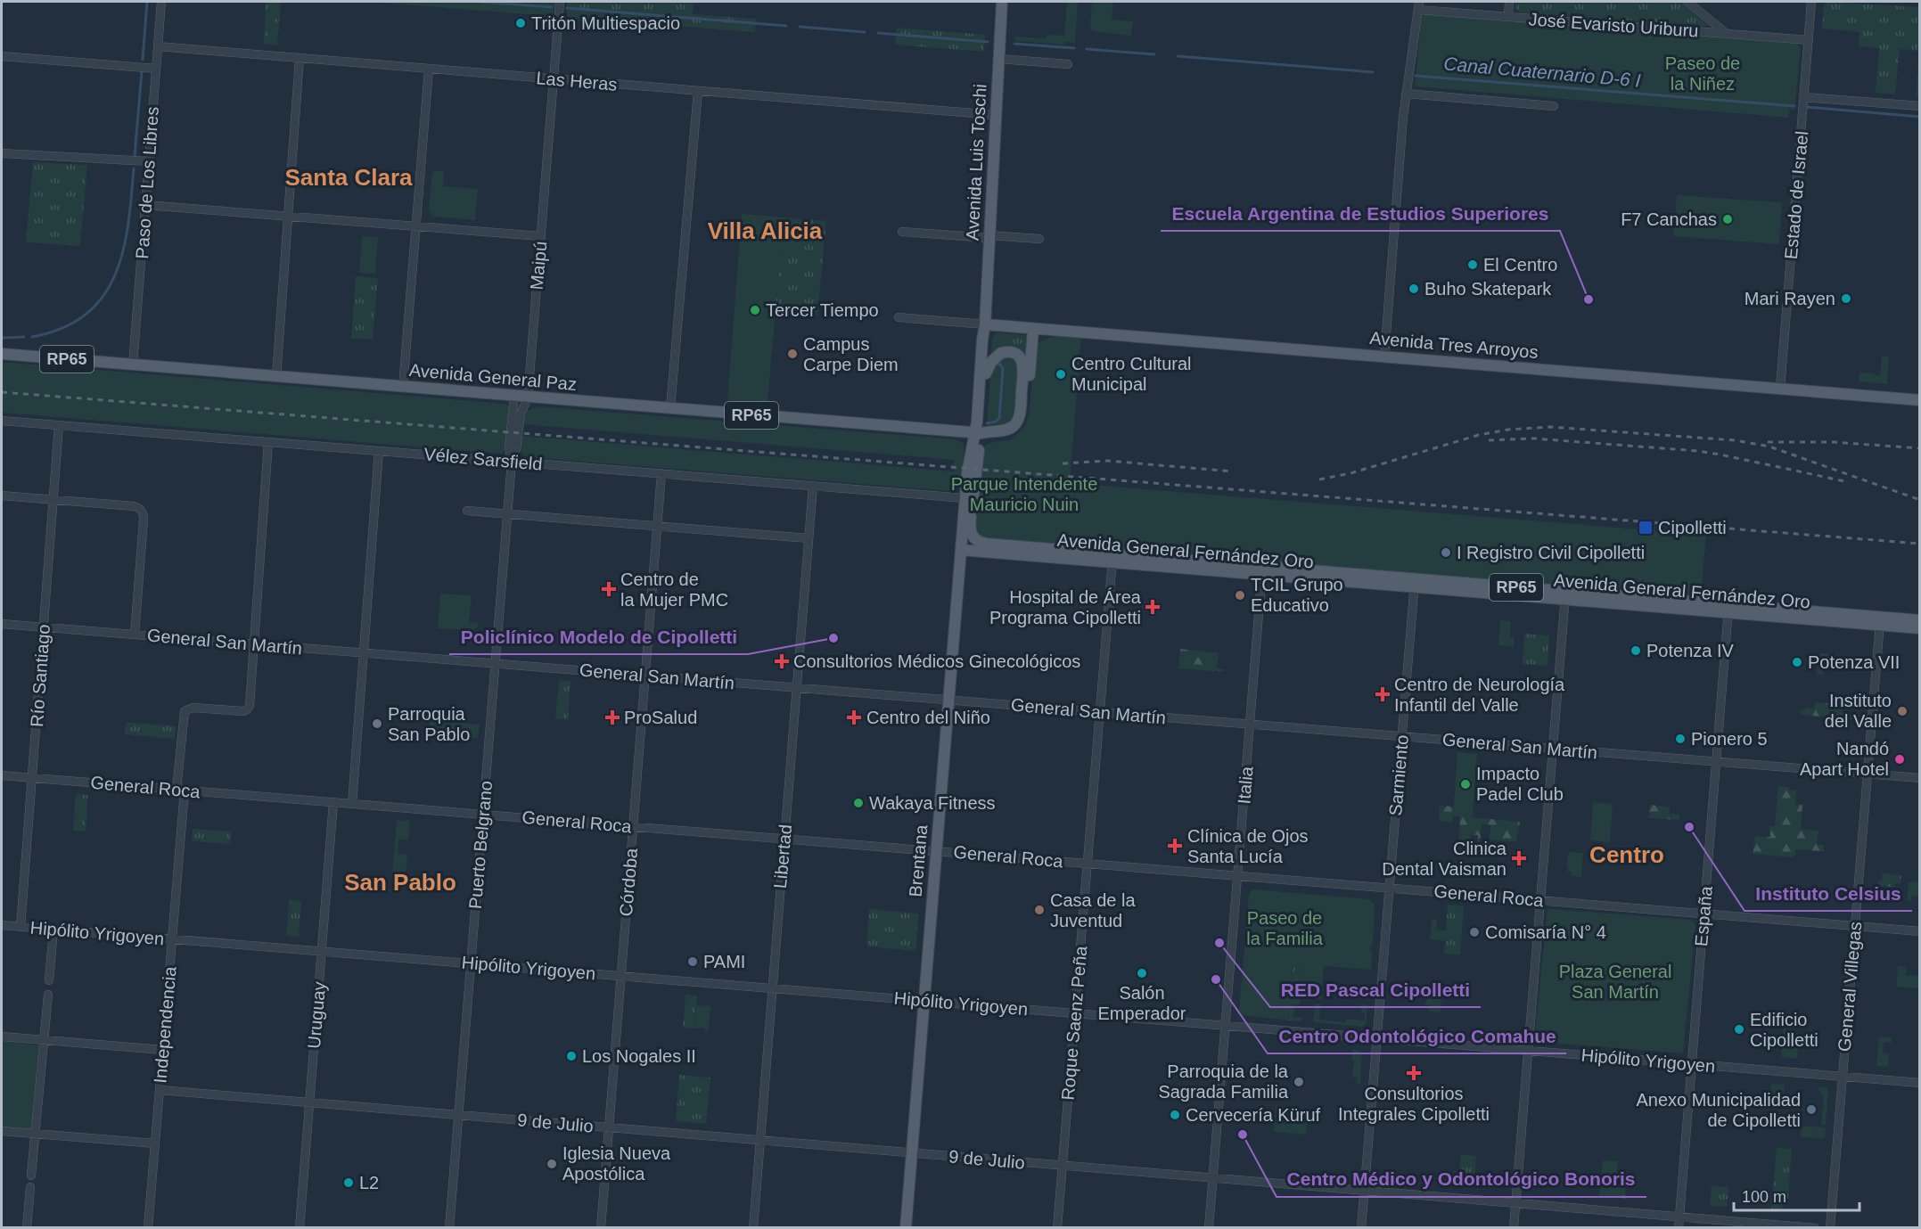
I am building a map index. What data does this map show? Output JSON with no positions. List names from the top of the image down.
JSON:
{
  "streets": {
    "main road": [
      "Avenida Luis Toschi",
      "Avenida Tres Arroyos",
      "RP65",
      "Avenida General Paz",
      "Avenida General Fernández Oro",
      "Brentana"
    ],
    "street": [
      "José Evaristo Uriburu",
      "Las Heras",
      "Paso de Los Libres",
      "Estado de Israel",
      "Maipú",
      "Vélez Sarsfield",
      "General San Martín",
      "Río Santiago",
      "Sarmiento",
      "Italia",
      "General Roca",
      "Puerto Belgrano",
      "Libertad",
      "Córdoba",
      "España",
      "Hipólito Yrigoyen",
      "General Villegas",
      "Uruguay",
      "Roque Saenz Peña",
      "Independencia",
      "9 de Julio"
    ]
  },
  "crossings": [
    ["José Evaristo Uriburu", "Estado de Israel"],
    ["Las Heras", "Avenida Luis Toschi"],
    ["Las Heras", "Paso de Los Libres"],
    ["Las Heras", "Maipú"],
    ["Avenida Luis Toschi", "Avenida Tres Arroyos"],
    ["Avenida Luis Toschi", "RP65"],
    ["Avenida Luis Toschi", "Avenida General Paz"],
    ["Avenida Luis Toschi", "Vélez Sarsfield"],
    ["Avenida Luis Toschi", "Avenida General Fernández Oro"],
    ["Avenida Luis Toschi", "Brentana"],
    ["Paso de Los Libres", "Avenida General Paz"],
    ["Estado de Israel", "Avenida Tres Arroyos"],
    ["Maipú", "Avenida General Paz"],
    ["Maipú", "Vélez Sarsfield"],
    ["Maipú", "Puerto Belgrano"],
    ["RP65", "Avenida General Paz"],
    ["Vélez Sarsfield", "Río Santiago"],
    ["Vélez Sarsfield", "Puerto Belgrano"],
    ["Vélez Sarsfield", "Libertad"],
    ["Vélez Sarsfield", "Brentana"],
    ["Vélez Sarsfield", "Córdoba"],
    ["Vélez Sarsfield", "Independencia"],
    ["Avenida General Fernández Oro", "Sarmiento"],
    ["Avenida General Fernández Oro", "Italia"],
    ["Avenida General Fernández Oro", "Brentana"],
    ["Avenida General Fernández Oro", "España"],
    ["Avenida General Fernández Oro", "General Villegas"],
    ["Avenida General Fernández Oro", "Roque Saenz Peña"],
    ["General San Martín", "Río Santiago"],
    ["General San Martín", "Sarmiento"],
    ["General San Martín", "Italia"],
    ["General San Martín", "Puerto Belgrano"],
    ["General San Martín", "Libertad"],
    ["General San Martín", "Brentana"],
    ["General San Martín", "Córdoba"],
    ["General San Martín", "España"],
    ["General San Martín", "General Villegas"],
    ["General San Martín", "Roque Saenz Peña"],
    ["General San Martín", "Independencia"],
    ["Río Santiago", "General Roca"],
    ["Río Santiago", "Hipólito Yrigoyen"],
    ["Sarmiento", "General Roca"],
    ["Sarmiento", "Hipólito Yrigoyen"],
    ["Sarmiento", "9 de Julio"],
    ["Italia", "General Roca"],
    ["Italia", "Hipólito Yrigoyen"],
    ["Italia", "9 de Julio"],
    ["General Roca", "Puerto Belgrano"],
    ["General Roca", "Libertad"],
    ["General Roca", "Brentana"],
    ["General Roca", "Córdoba"],
    ["General Roca", "España"],
    ["General Roca", "General Villegas"],
    ["General Roca", "Uruguay"],
    ["General Roca", "Roque Saenz Peña"],
    ["General Roca", "Independencia"],
    ["Puerto Belgrano", "Hipólito Yrigoyen"],
    ["Puerto Belgrano", "9 de Julio"],
    ["Libertad", "Hipólito Yrigoyen"],
    ["Libertad", "9 de Julio"],
    ["Brentana", "Hipólito Yrigoyen"],
    ["Brentana", "9 de Julio"],
    ["Córdoba", "Hipólito Yrigoyen"],
    ["Córdoba", "9 de Julio"],
    ["España", "Hipólito Yrigoyen"],
    ["España", "9 de Julio"],
    ["Hipólito Yrigoyen", "General Villegas"],
    ["Hipólito Yrigoyen", "Uruguay"],
    ["Hipólito Yrigoyen", "Roque Saenz Peña"],
    ["Hipólito Yrigoyen", "Independencia"],
    ["Uruguay", "9 de Julio"],
    ["Roque Saenz Peña", "9 de Julio"],
    ["Independencia", "9 de Julio"]
  ],
  "districts": [
    "Santa Clara",
    "Villa Alicia",
    "Centro",
    "San Pablo"
  ],
  "water": ["Canal Cuaternario D-6 I"],
  "parks": [
    "Paseo de la Niñez",
    "Parque Intendente Mauricio Nuin",
    "Paseo de la Familia",
    "Plaza General San Martín"
  ],
  "places": {
    "other": [
      "Tritón Multiespacio",
      "F7 Canchas",
      "El Centro",
      "Buho Skatepark",
      "Mari Rayen",
      "Escuela Argentina de Estudios Superiores",
      "Tercer Tiempo",
      "Campus Carpe Diem",
      "Centro Cultural Municipal",
      "I Registro Civil Cipolletti",
      "TCIL Grupo Educativo",
      "Policlínico Modelo de Cipolletti",
      "Potenza IV",
      "Potenza VII",
      "Instituto del Valle",
      "Parroquia San Pablo",
      "Pionero 5",
      "Nandó Apart Hotel",
      "Impacto Padel Club",
      "Wakaya Fitness",
      "Instituto Celsius",
      "Casa de la Juventud",
      "Comisaría N° 4",
      "RED Pascal Cipolletti",
      "PAMI",
      "Salón Emperador",
      "Centro Odontológico Comahue",
      "Edificio Cipolletti",
      "Los Nogales II",
      "Parroquia de la Sagrada Familia",
      "Anexo Municipalidad de Cipolletti",
      "Cervecería Küruf",
      "Centro Médico y Odontológico Bonoris",
      "Iglesia Nueva Apostólica",
      "L2"
    ],
    "transit": ["Cipolletti"],
    "health": [
      "Centro de la Mujer PMC",
      "Hospital de Área Programa Cipolletti",
      "Consultorios Médicos Ginecológicos",
      "Centro de Neurología Infantil del Valle",
      "ProSalud",
      "Centro del Niño",
      "Clínica de Ojos Santa Lucía",
      "Clinica Dental Vaisman",
      "Consultorios Integrales Cipolletti"
    ]
  },
  "scale_bar": "100 m"
}
